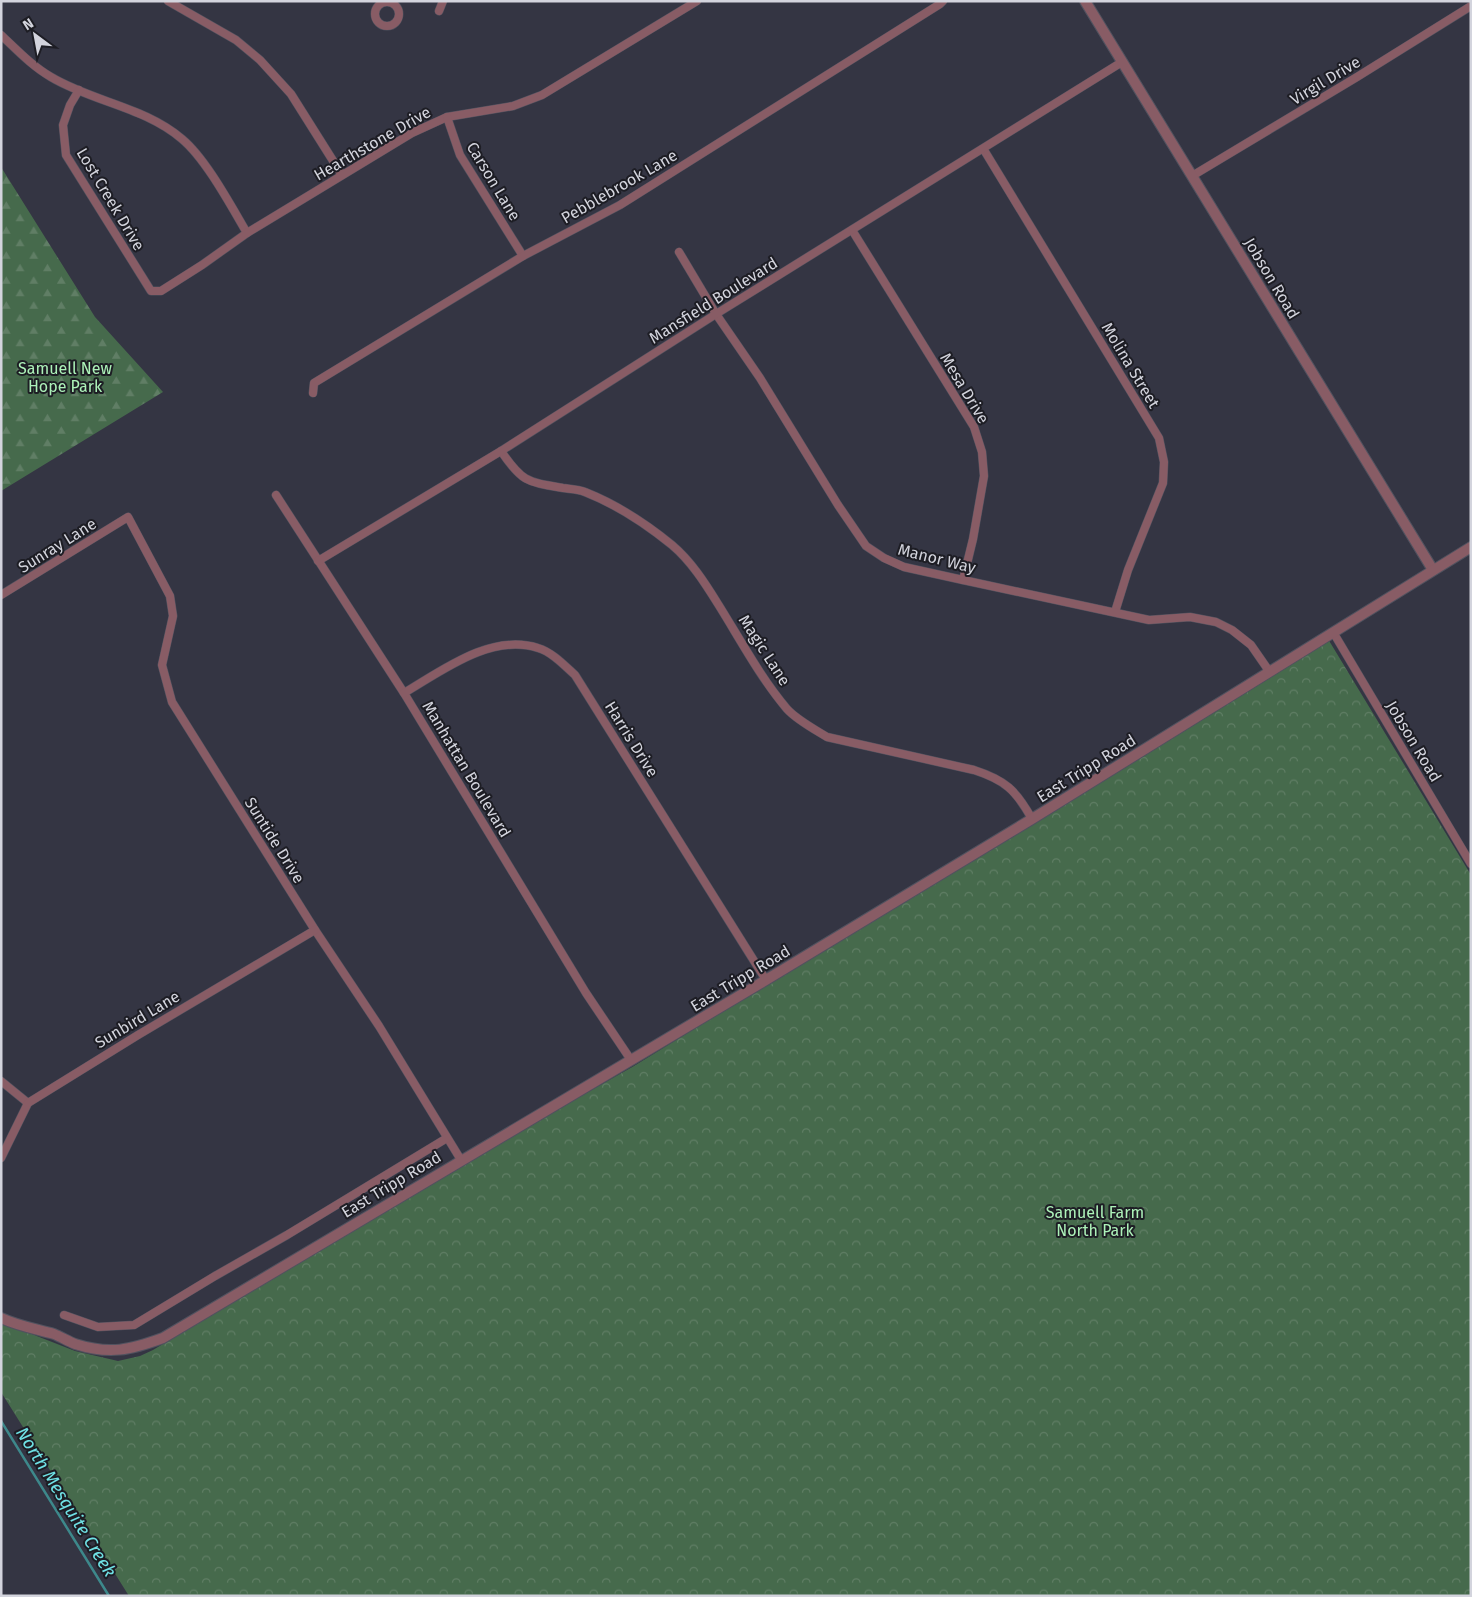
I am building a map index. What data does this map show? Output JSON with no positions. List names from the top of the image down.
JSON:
{
  "streets": {
    "street": [
      "Virgil Drive",
      "Hearthstone Drive",
      "Carson Lane",
      "Pebblebrook Lane",
      "Lost Creek Drive",
      "Jobson Road",
      "Mansfield Boulevard",
      "Molina Street",
      "Mesa Drive",
      "Sunray Lane",
      "Manor Way",
      "Magic Lane",
      "Harris Drive",
      "East Tripp Road",
      "Manhattan Boulevard",
      "Suntide Drive",
      "Sunbird Lane"
    ]
  },
  "crossings": [
    ["Virgil Drive", "Jobson Road"],
    ["Hearthstone Drive", "Carson Lane"],
    ["Hearthstone Drive", "Lost Creek Drive"],
    ["Carson Lane", "Pebblebrook Lane"],
    ["Jobson Road", "Mansfield Boulevard"],
    ["Jobson Road", "East Tripp Road"],
    ["Mansfield Boulevard", "Molina Street"],
    ["Mansfield Boulevard", "Mesa Drive"],
    ["Mansfield Boulevard", "Manor Way"],
    ["Mansfield Boulevard", "Magic Lane"],
    ["Mansfield Boulevard", "Manhattan Boulevard"],
    ["Molina Street", "Manor Way"],
    ["Mesa Drive", "Manor Way"],
    ["Sunray Lane", "Suntide Drive"],
    ["Manor Way", "East Tripp Road"],
    ["Magic Lane", "East Tripp Road"],
    ["Harris Drive", "East Tripp Road"],
    ["Harris Drive", "Manhattan Boulevard"],
    ["East Tripp Road", "Manhattan Boulevard"],
    ["East Tripp Road", "Suntide Drive"],
    ["Suntide Drive", "Sunbird Lane"]
  ],
  "water": ["North Mesquite Creek"],
  "parks": ["Samuell New Hope Park", "Samuell Farm North Park"],
  "north": "top left"
}
